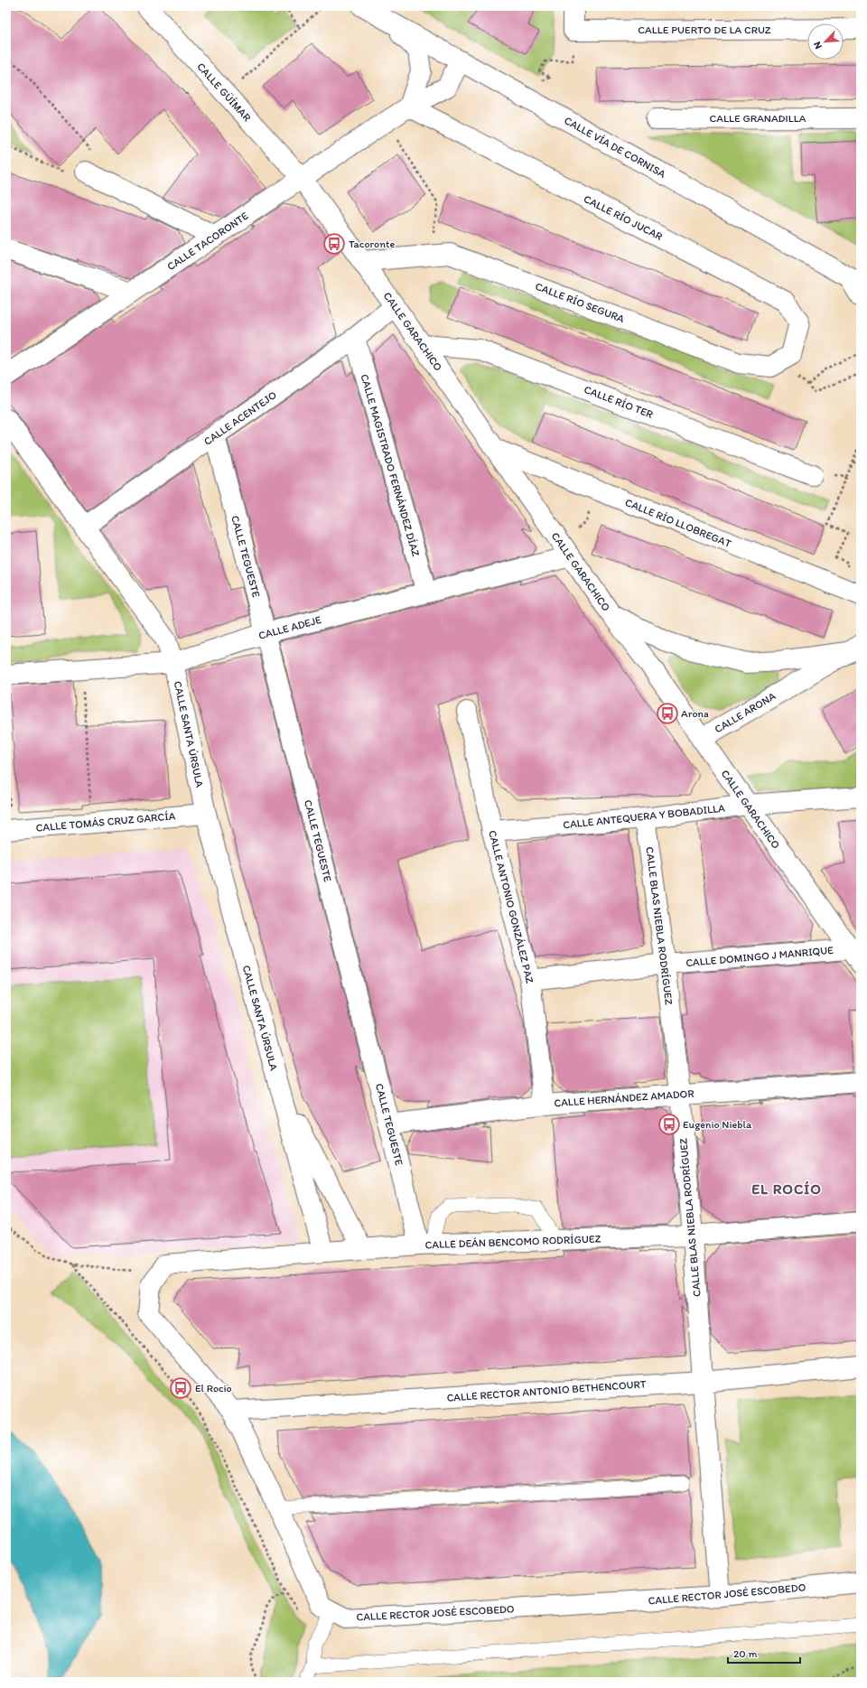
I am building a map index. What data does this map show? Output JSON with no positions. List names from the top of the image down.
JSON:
{
  "streets": {
    "street": [
      "CALLE PUERTO DE LA CRUZ",
      "CALLE GÜÍMAR",
      "CALLE GRANADILLA",
      "CALLE VÍA DE CORNISA",
      "CALLE RÍO JUCAR",
      "CALLE TACORONTE",
      "CALLE RÍO SEGURA",
      "CALLE GARACHICO",
      "CALLE RÍO TER",
      "CALLE ACENTEJO",
      "CALLE MAGISTRADO FERNÁNDEZ DÍAZ",
      "CALLE RÍO LLOBREGAT",
      "CALLE TEGUESTE",
      "CALLE ADEJE",
      "CALLE ARONA",
      "CALLE SANTA ÚRSULA",
      "CALLE ANTEQUERA Y BOBADILLA",
      "CALLE TOMÁS CRUZ GARCÍA",
      "CALLE ANTONIO GONZÁLEZ PAZ",
      "CALLE BLAS NIEBLA RODRÍGUEZ",
      "CALLE DOMINGO J MANRIQUE",
      "CALLE HERNÁNDEZ AMADOR",
      "CALLE DEÁN BENCOMO RODRÍGUEZ",
      "CALLE RECTOR ANTONIO BETHENCOURT",
      "CALLE RECTOR JOSÉ ESCOBEDO"
    ]
  },
  "crossings": [
    ["CALLE GÜÍMAR", "CALLE TACORONTE"],
    ["CALLE GÜÍMAR", "CALLE GARACHICO"],
    ["CALLE VÍA DE CORNISA", "CALLE TACORONTE"],
    ["CALLE RÍO JUCAR", "CALLE TACORONTE"],
    ["CALLE RÍO JUCAR", "CALLE RÍO SEGURA"],
    ["CALLE TACORONTE", "CALLE GARACHICO"],
    ["CALLE RÍO SEGURA", "CALLE GARACHICO"],
    ["CALLE GARACHICO", "CALLE RÍO TER"],
    ["CALLE GARACHICO", "CALLE ACENTEJO"],
    ["CALLE GARACHICO", "CALLE RÍO LLOBREGAT"],
    ["CALLE GARACHICO", "CALLE ADEJE"],
    ["CALLE GARACHICO", "CALLE ARONA"],
    ["CALLE GARACHICO", "CALLE ANTEQUERA Y BOBADILLA"],
    ["CALLE GARACHICO", "CALLE DOMINGO J MANRIQUE"],
    ["CALLE ACENTEJO", "CALLE MAGISTRADO FERNÁNDEZ DÍAZ"],
    ["CALLE ACENTEJO", "CALLE TEGUESTE"],
    ["CALLE ACENTEJO", "CALLE SANTA ÚRSULA"],
    ["CALLE MAGISTRADO FERNÁNDEZ DÍAZ", "CALLE ADEJE"],
    ["CALLE TEGUESTE", "CALLE ADEJE"],
    ["CALLE TEGUESTE", "CALLE HERNÁNDEZ AMADOR"],
    ["CALLE TEGUESTE", "CALLE DEÁN BENCOMO RODRÍGUEZ"],
    ["CALLE ADEJE", "CALLE SANTA ÚRSULA"],
    ["CALLE SANTA ÚRSULA", "CALLE TOMÁS CRUZ GARCÍA"],
    ["CALLE SANTA ÚRSULA", "CALLE DEÁN BENCOMO RODRÍGUEZ"],
    ["CALLE ANTEQUERA Y BOBADILLA", "CALLE ANTONIO GONZÁLEZ PAZ"],
    ["CALLE ANTEQUERA Y BOBADILLA", "CALLE BLAS NIEBLA RODRÍGUEZ"],
    ["CALLE ANTONIO GONZÁLEZ PAZ", "CALLE DOMINGO J MANRIQUE"],
    ["CALLE ANTONIO GONZÁLEZ PAZ", "CALLE HERNÁNDEZ AMADOR"],
    ["CALLE BLAS NIEBLA RODRÍGUEZ", "CALLE DOMINGO J MANRIQUE"],
    ["CALLE BLAS NIEBLA RODRÍGUEZ", "CALLE HERNÁNDEZ AMADOR"],
    ["CALLE BLAS NIEBLA RODRÍGUEZ", "CALLE DEÁN BENCOMO RODRÍGUEZ"],
    ["CALLE BLAS NIEBLA RODRÍGUEZ", "CALLE RECTOR ANTONIO BETHENCOURT"],
    ["CALLE BLAS NIEBLA RODRÍGUEZ", "CALLE RECTOR JOSÉ ESCOBEDO"],
    ["CALLE DEÁN BENCOMO RODRÍGUEZ", "CALLE RECTOR JOSÉ ESCOBEDO"],
    ["CALLE RECTOR ANTONIO BETHENCOURT", "CALLE RECTOR JOSÉ ESCOBEDO"]
  ],
  "districts": ["EL ROCÍO"],
  "places": {
    "bus stop": [
      "Tacoronte",
      "Arona",
      "Eugenio Niebla",
      "El Rocio"
    ]
  },
  "scale_bar": "20 m",
  "north": "bottom left"
}
